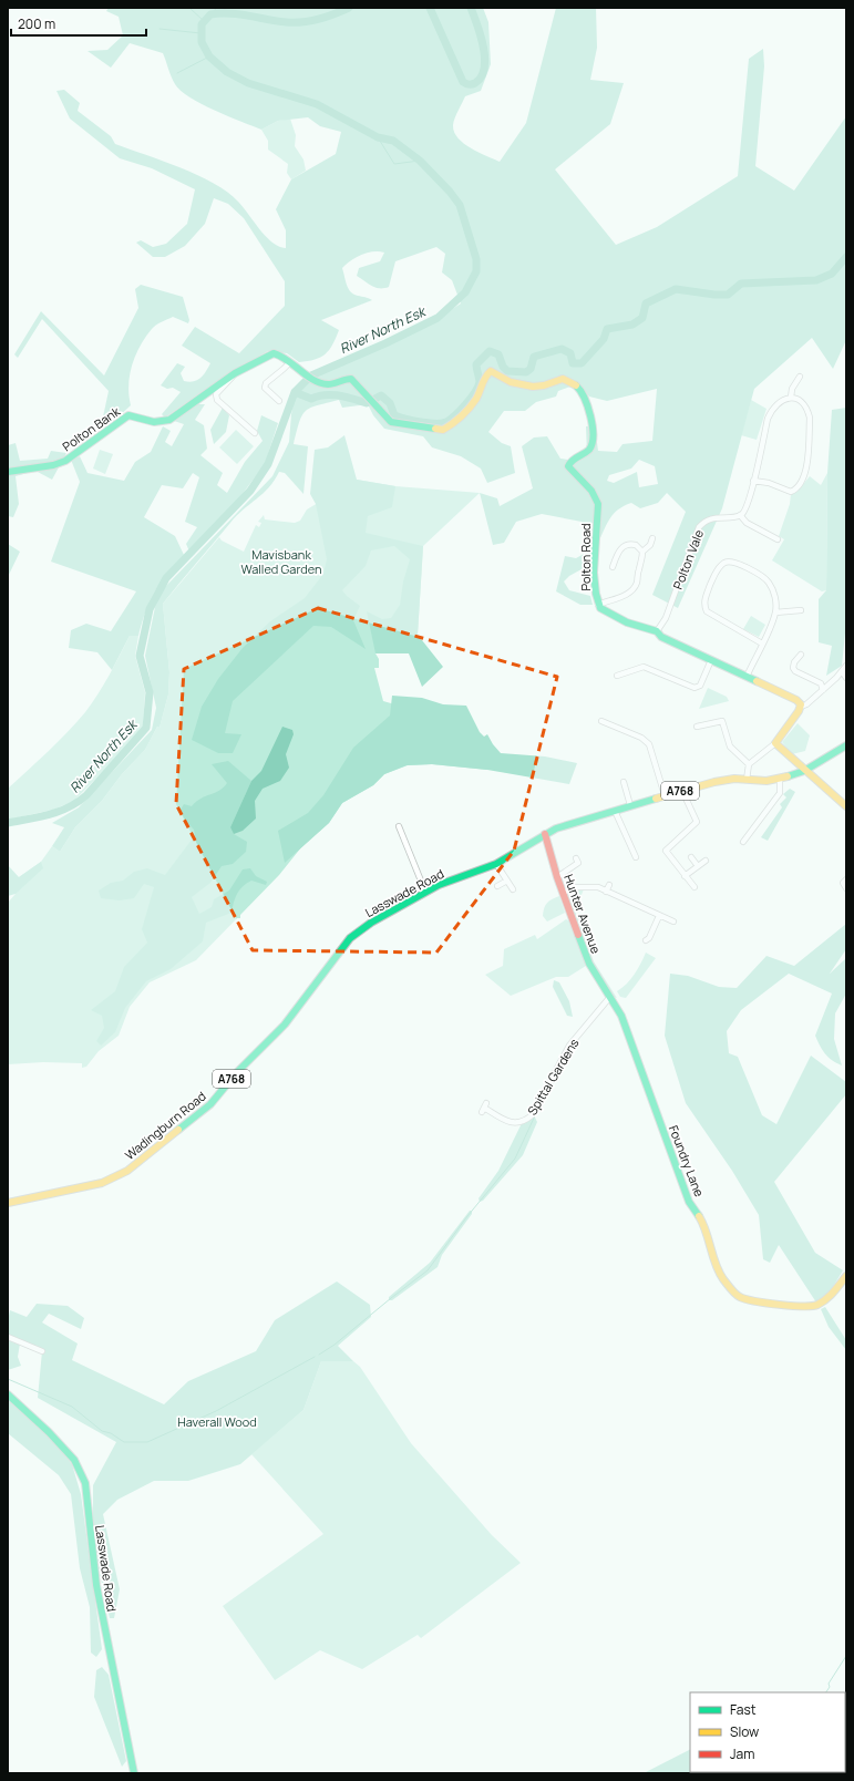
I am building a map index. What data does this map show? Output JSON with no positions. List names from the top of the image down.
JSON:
{
  "streets": {
    "main road": [
      "Polton Bank",
      "Polton Road",
      "A768",
      "Lasswade Road",
      "Hunter Avenue",
      "Wadingburn Road",
      "Foundry Lane"
    ],
    "street": ["Polton Vale", "Spittal Gardens"]
  },
  "crossings": [
    ["Polton Bank", "Polton Road"],
    ["Polton Road", "Polton Vale"],
    ["A768", "Lasswade Road"],
    ["A768", "Hunter Avenue"],
    ["Lasswade Road", "Hunter Avenue"],
    ["Lasswade Road", "Wadingburn Road"],
    ["Hunter Avenue", "Spittal Gardens"],
    ["Hunter Avenue", "Foundry Lane"],
    ["Spittal Gardens", "Foundry Lane"]
  ],
  "water": ["River North Esk"],
  "parks": ["Mavisbank Walled Garden", "Haverall Wood"],
  "legend": ["Fast", "Slow", "Jam"],
  "scale_bar": "200 m"
}
